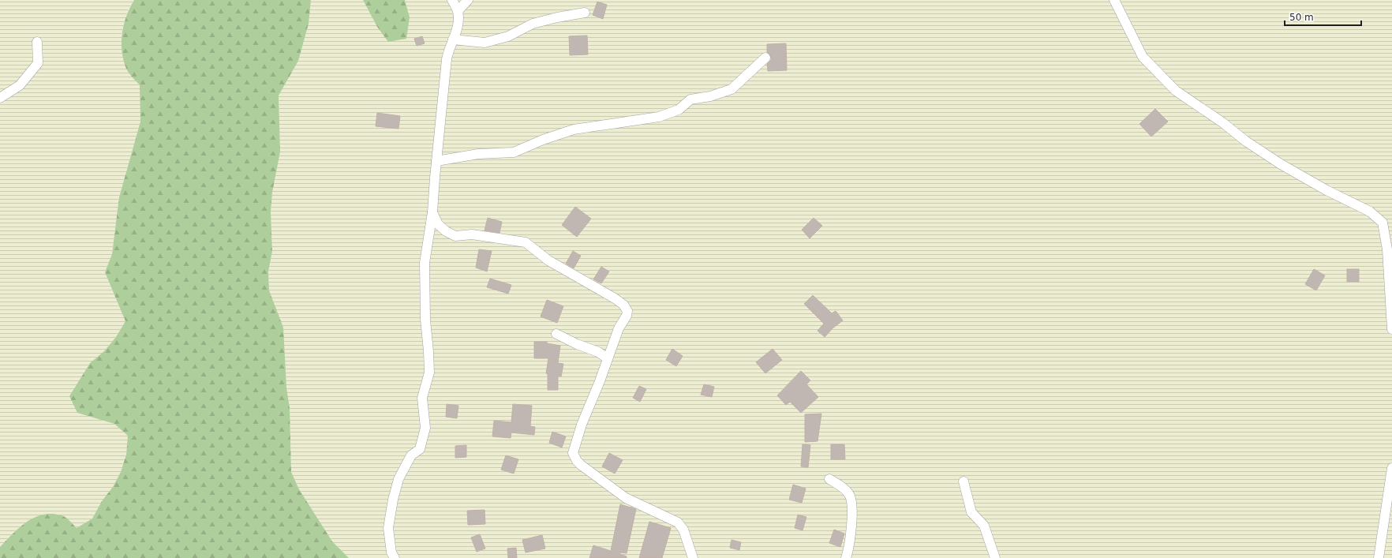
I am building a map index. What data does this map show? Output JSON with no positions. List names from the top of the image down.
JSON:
{
  "scale_bar": "50 m"
}
